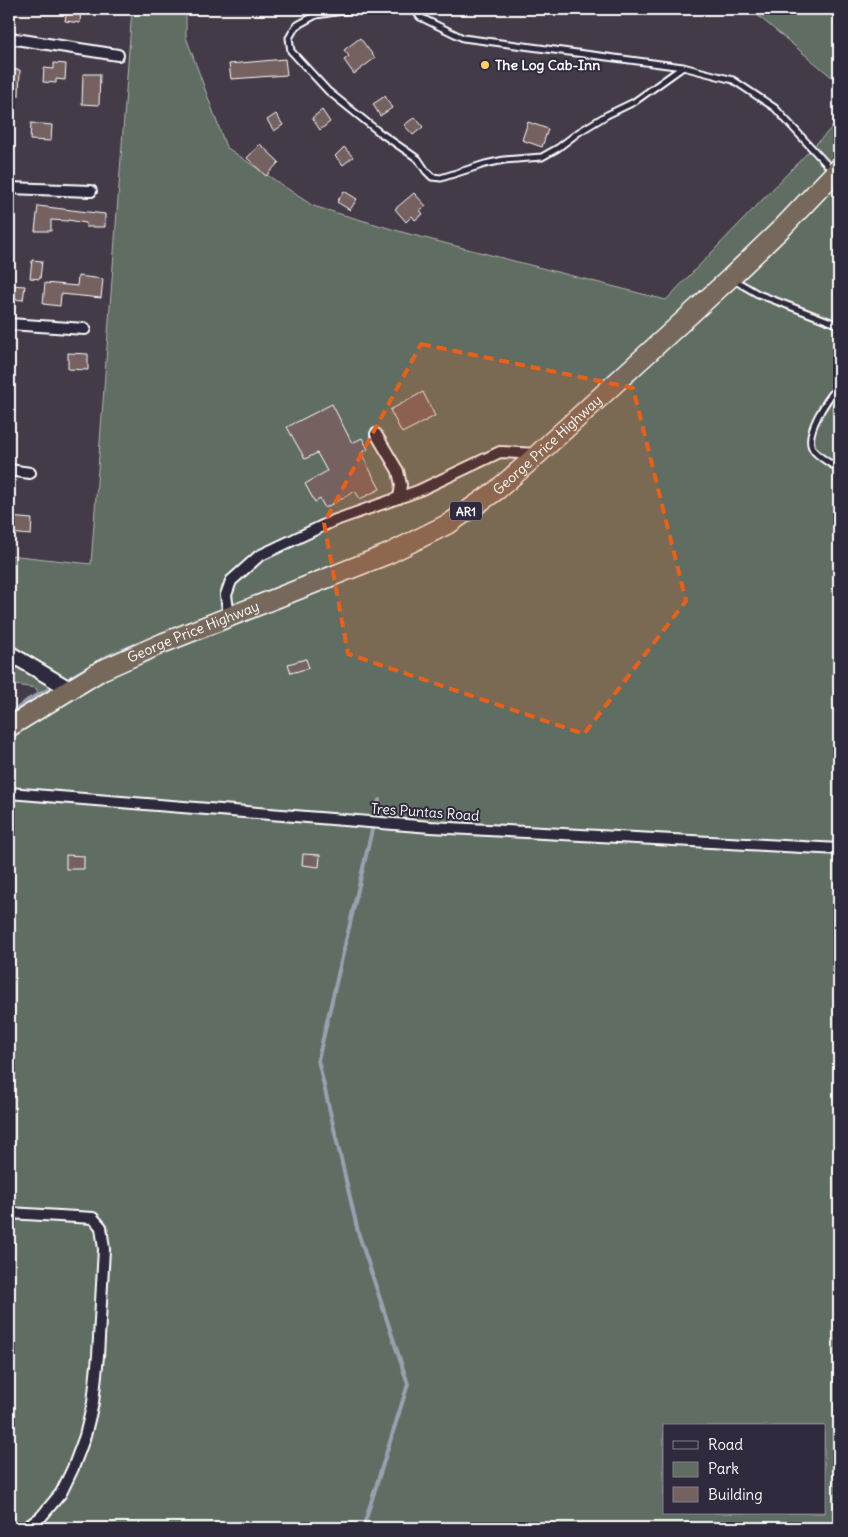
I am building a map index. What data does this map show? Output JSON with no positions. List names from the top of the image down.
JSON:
{
  "streets": {
    "highway": ["George Price Highway", "AR1"],
    "street": ["Tres Puntas Road"]
  },
  "places": ["The Log Cab-Inn"],
  "legend": ["Road", "Park", "Building"]
}
